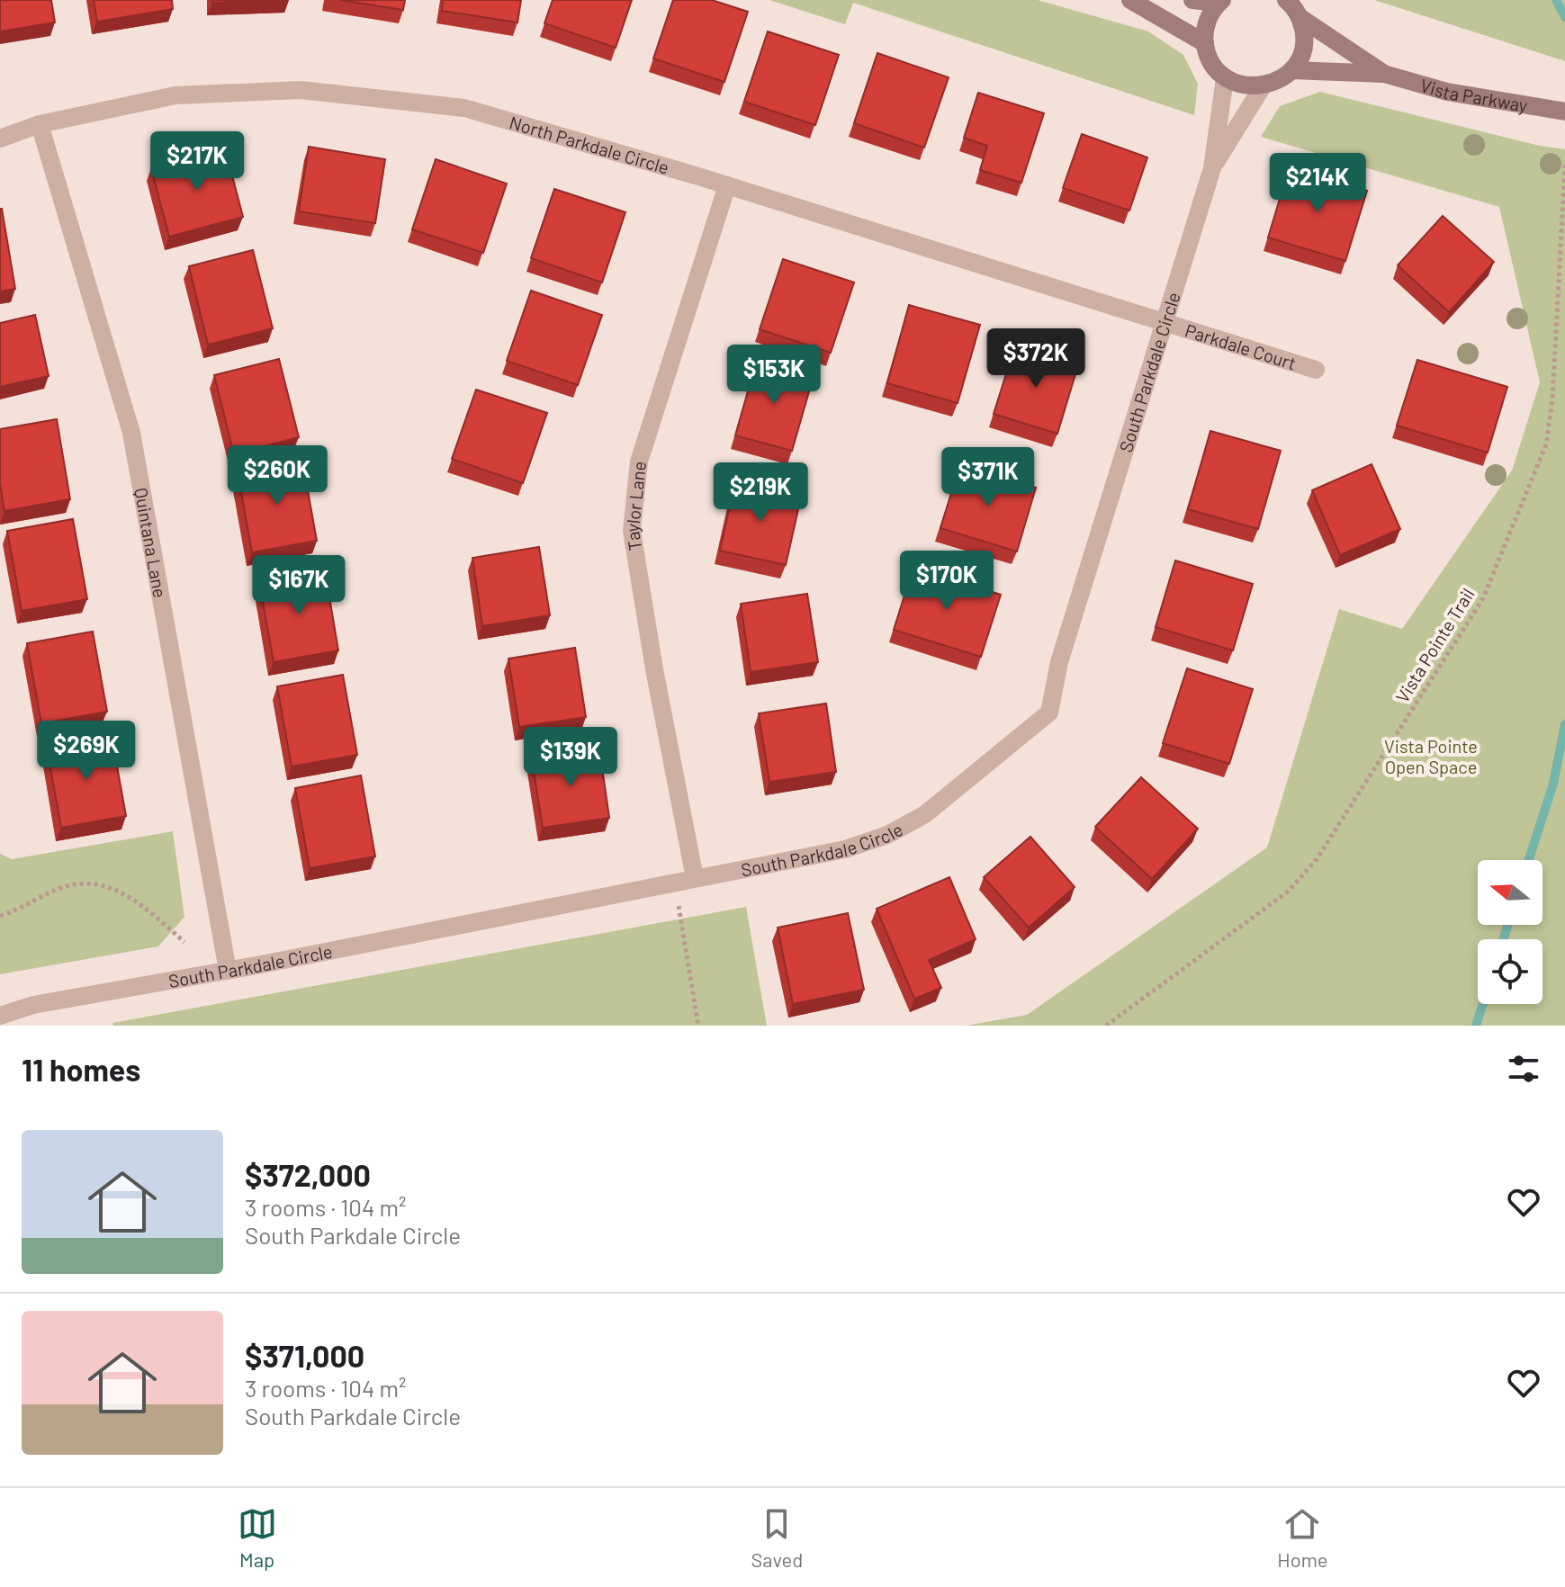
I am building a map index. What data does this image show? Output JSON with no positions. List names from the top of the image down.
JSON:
{
  "streets": {
    "street": [
      "Vista Parkway",
      "North Parkdale Circle",
      "Parkdale Court",
      "South Parkdale Circle",
      "Taylor Lane",
      "Quintana Lane"
    ],
    "path": ["Vista Pointe Trail"]
  },
  "crossings": [
    ["North Parkdale Circle", "Parkdale Court"],
    ["North Parkdale Circle", "South Parkdale Circle"],
    ["North Parkdale Circle", "Taylor Lane"],
    ["North Parkdale Circle", "Quintana Lane"],
    ["Parkdale Court", "South Parkdale Circle"],
    ["South Parkdale Circle", "Taylor Lane"],
    ["South Parkdale Circle", "Quintana Lane"]
  ],
  "parks": ["Vista Pointe Open Space"],
  "north": "left",
  "page": {
    "price": [
      "$217K",
      "$214K",
      "$372K",
      "$153K",
      "$260K",
      "$371K",
      "$219K",
      "$170K",
      "$167K",
      "$269K",
      "$139K"
    ],
    "heading": "11 homes",
    "list": [
      {
        "name": "$372,000",
        "note": "3 rooms · 104 m² · South Parkdale Circle"
      },
      {
        "name": "$371,000",
        "note": "3 rooms · 104 m² · South Parkdale Circle"
      }
    ],
    "tabs": ["Map", "Saved", "Home"]
  }
}
